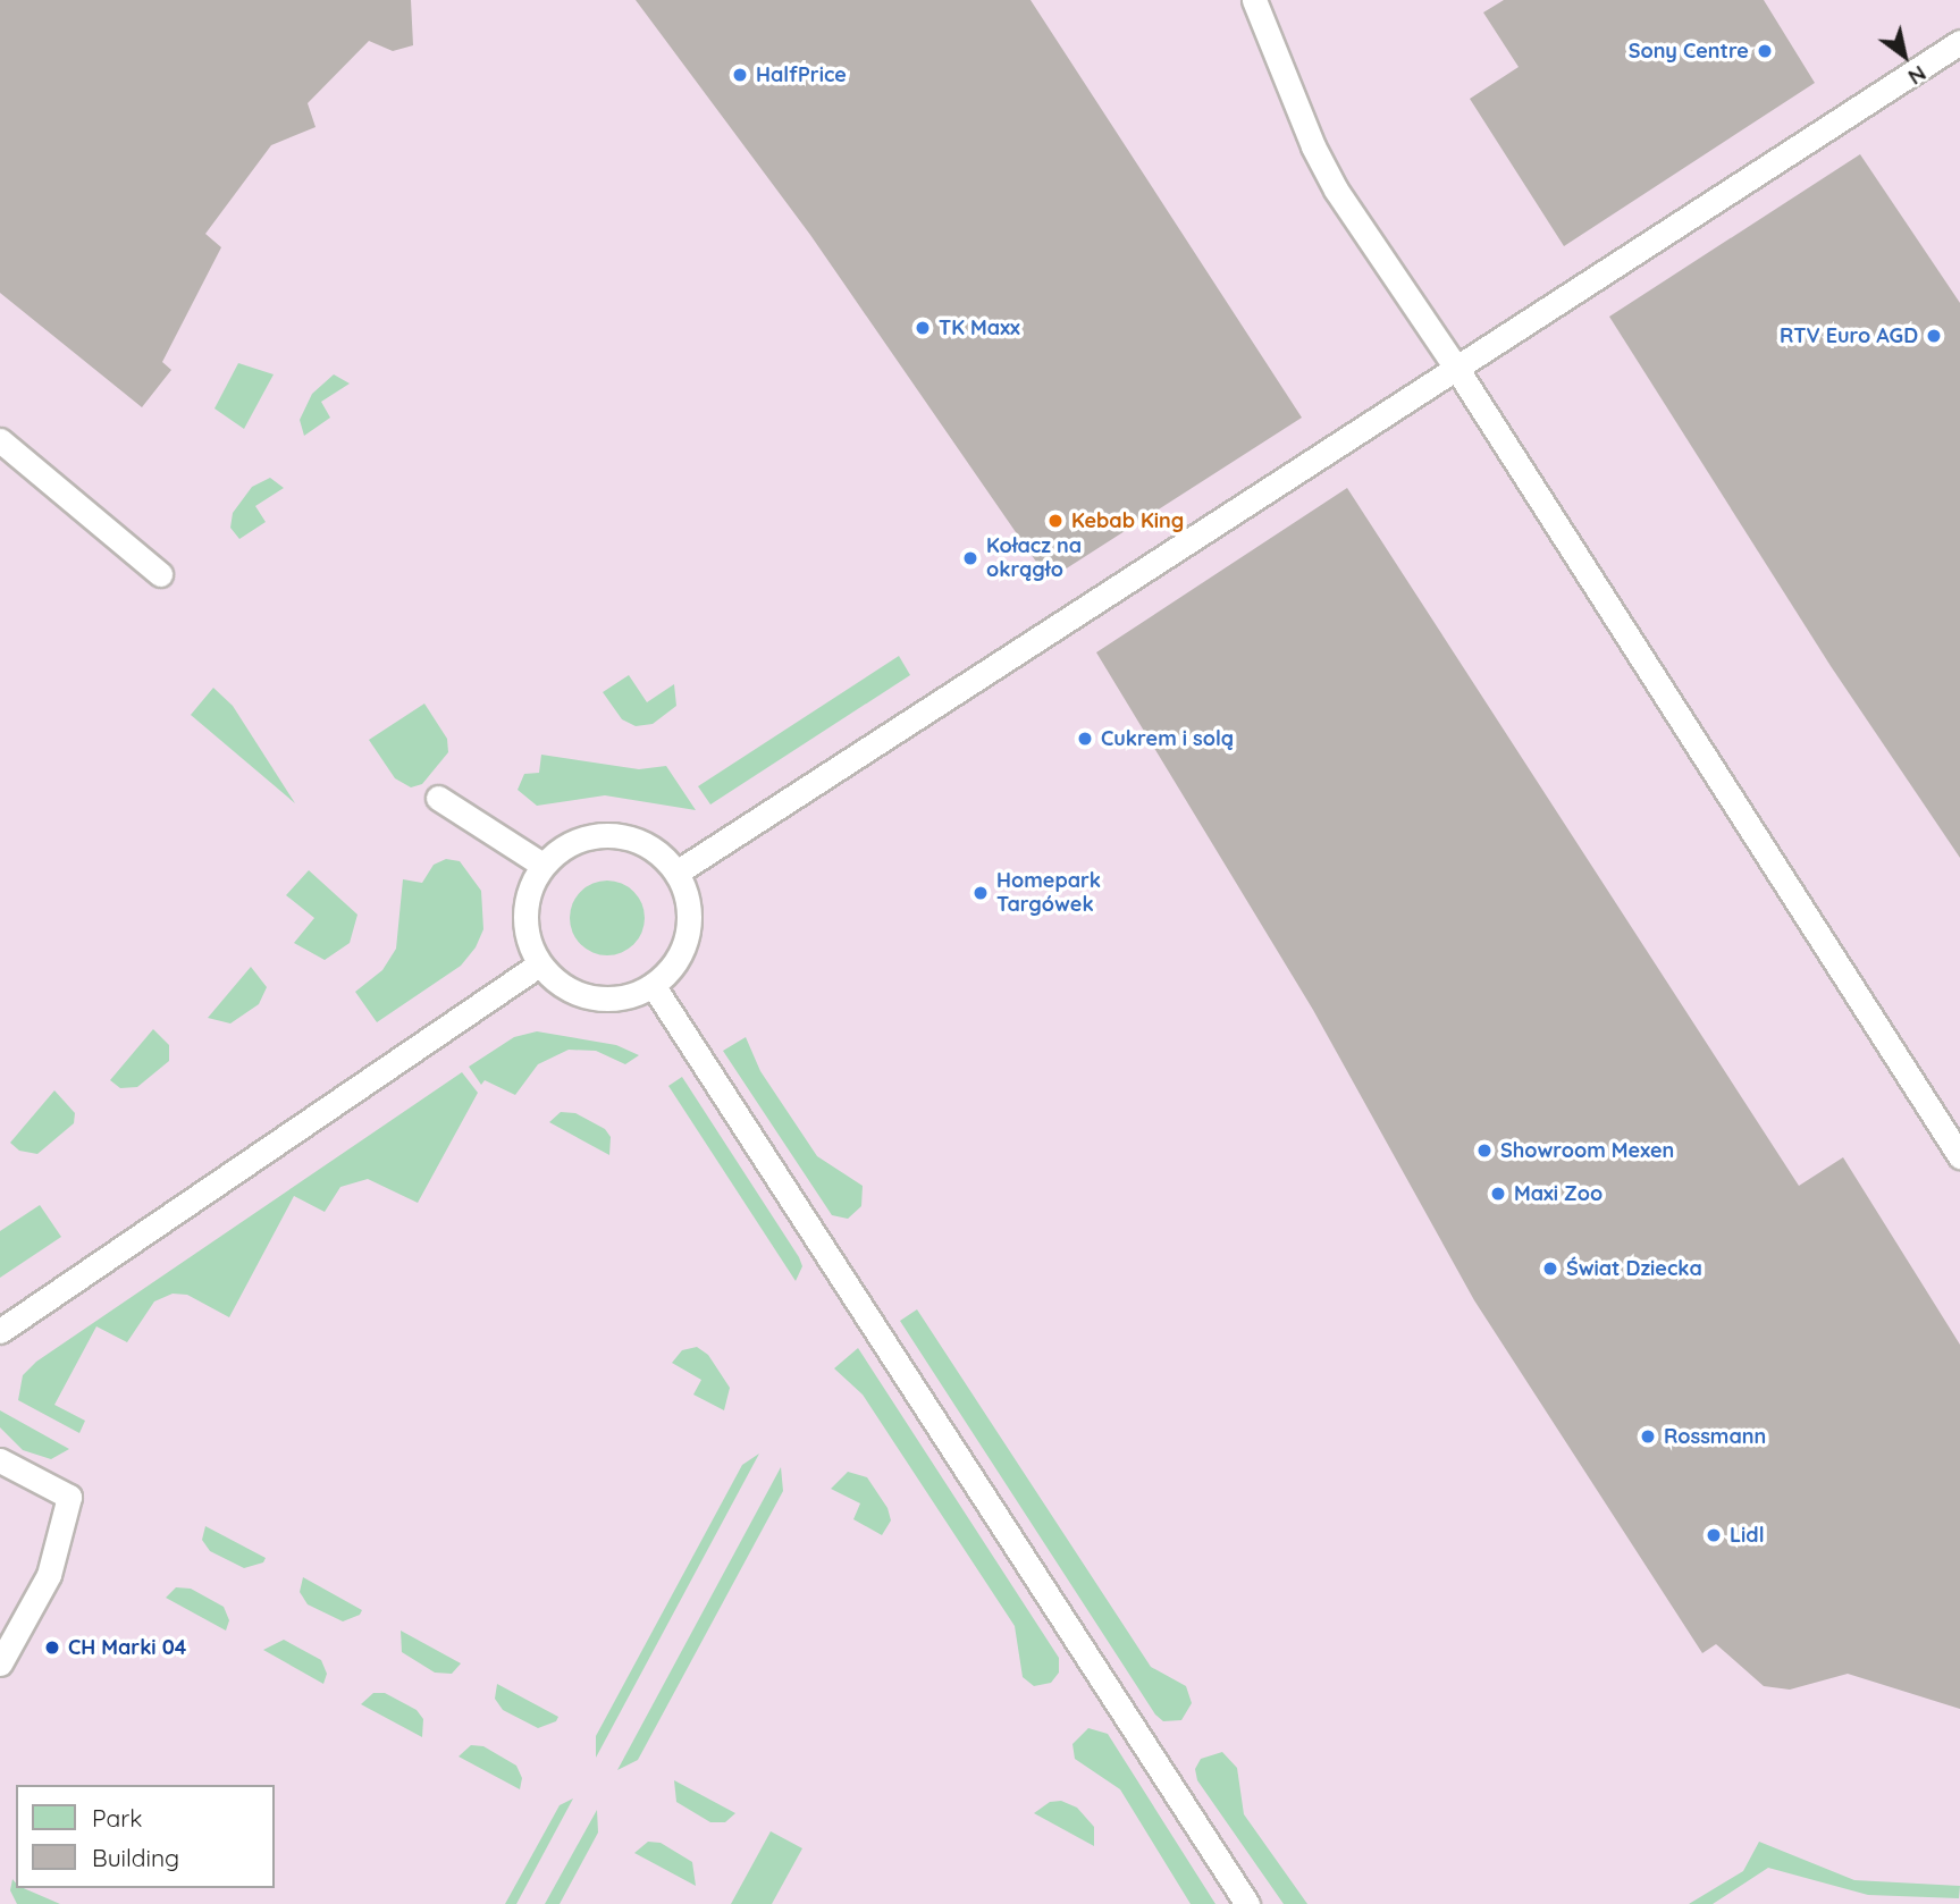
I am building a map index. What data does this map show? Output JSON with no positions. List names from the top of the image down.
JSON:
{
  "places": [
    "Sony Centre",
    "HalfPrice",
    "TK Maxx",
    "RTV Euro AGD",
    "Kebab King",
    "Kołacz na okrągło",
    "Cukrem i solą",
    "Homepark Targówek",
    "Showroom Mexen",
    "Maxi Zoo",
    "Świat Dziecka",
    "Rossmann",
    "Lidl",
    "CH Marki 04"
  ],
  "legend": ["Park", "Building"],
  "north": "bottom right"
}
